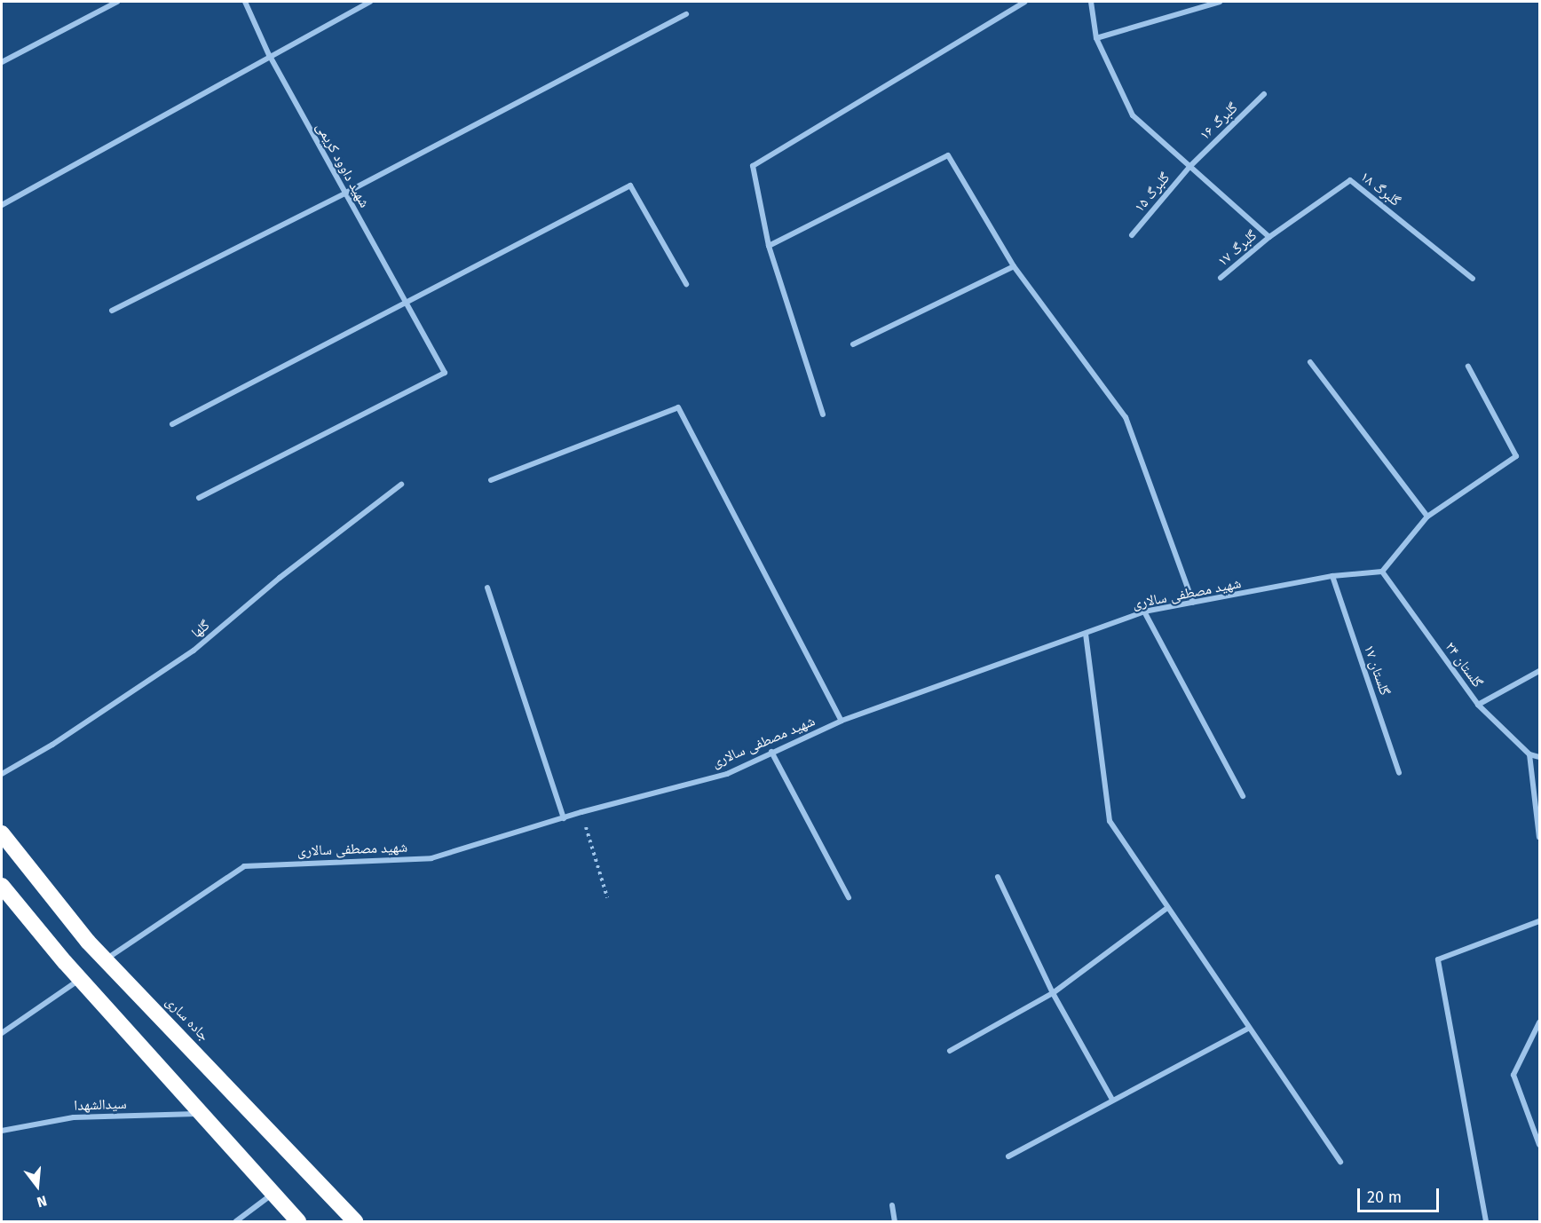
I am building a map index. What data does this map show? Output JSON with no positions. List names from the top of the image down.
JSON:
{
  "streets": {
    "highway": ["جاده ساری"],
    "street": [
      "گلبرگ ۱۶",
      "شهید داوود کریمی",
      "گلبرگ ۱۸",
      "گلبرگ ۱۵",
      "گلبرگ ۱۷",
      "شهید مصطفی سالاری",
      "گلها",
      "گلستان ۲۴",
      "گلستان ۱۷",
      "سیدالشهدا"
    ]
  },
  "crossings": [
    ["گلبرگ ۱۶", "گلبرگ ۱۵"],
    ["گلبرگ ۱۸", "گلبرگ ۱۷"],
    ["شهید مصطفی سالاری", "گلستان ۲۴"],
    ["شهید مصطفی سالاری", "گلستان ۱۷"],
    ["شهید مصطفی سالاری", "جاده ساری"]
  ],
  "scale_bar": "20 m",
  "north": "bottom"
}
